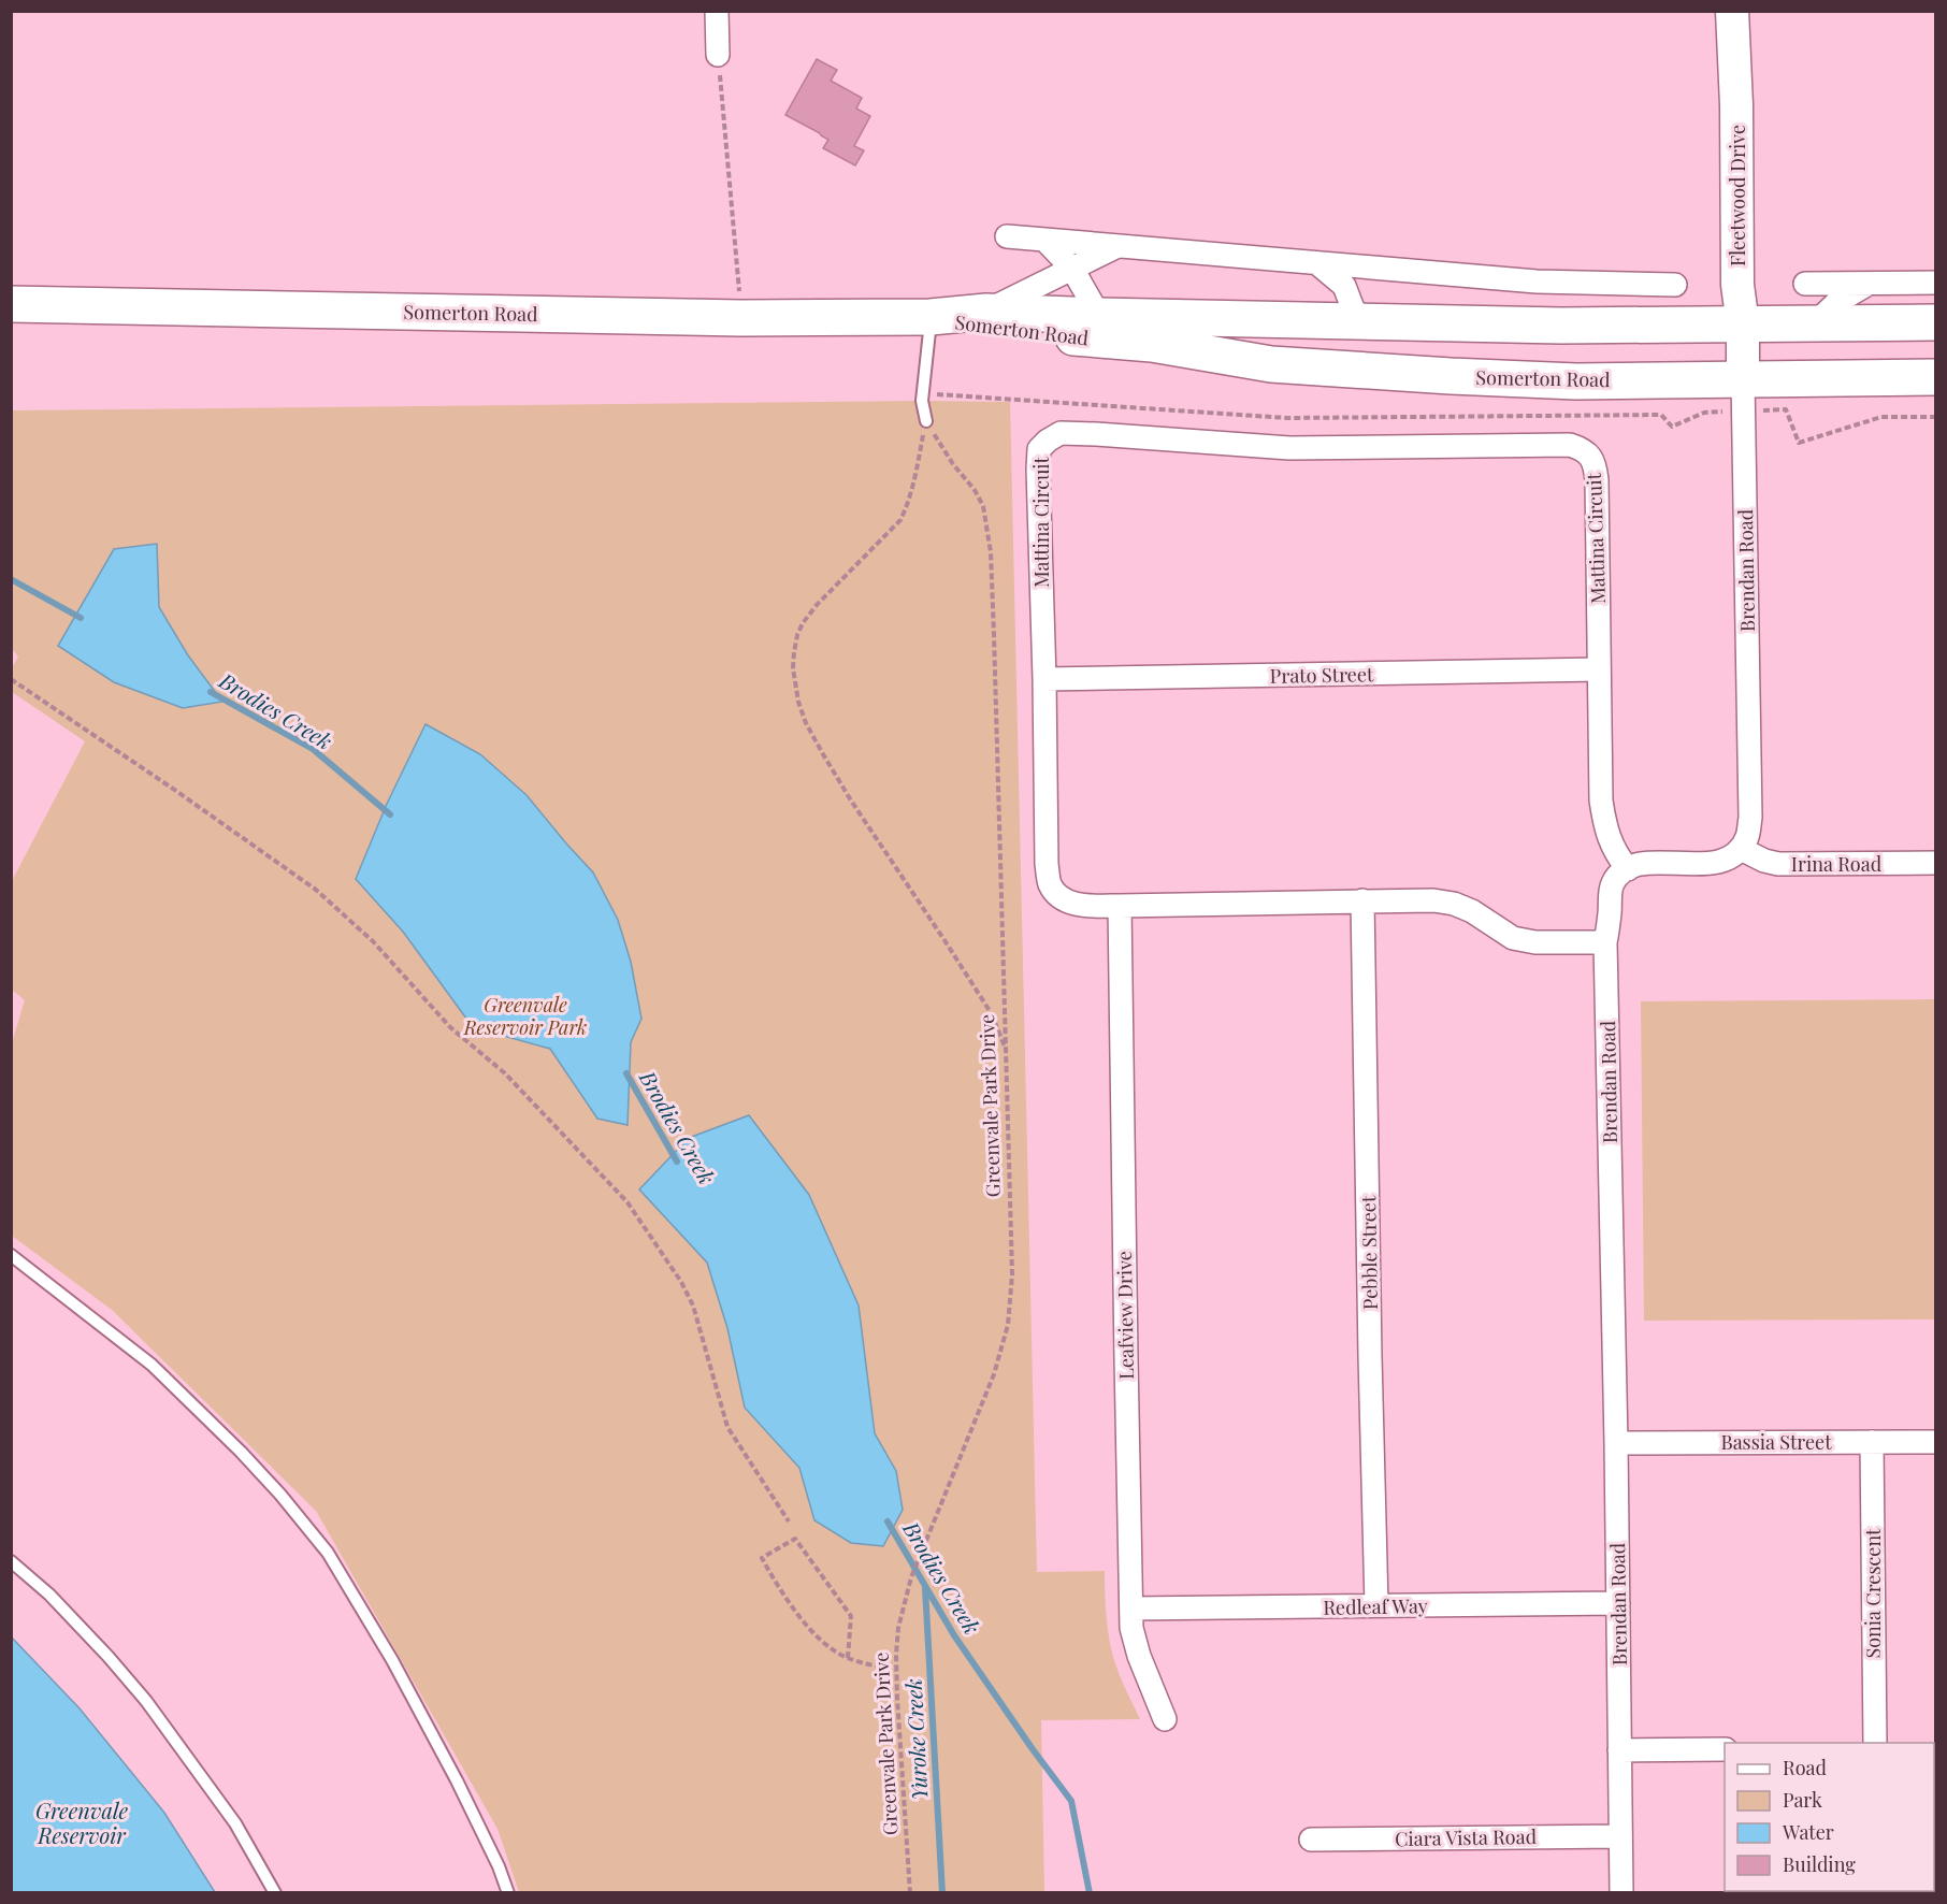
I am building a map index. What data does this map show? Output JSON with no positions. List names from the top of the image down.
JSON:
{
  "streets": {
    "main road": ["Somerton Road"],
    "street": [
      "Fleetwood Drive",
      "Mattina Circuit",
      "Brendan Road",
      "Prato Street",
      "Irina Road",
      "Pebble Street",
      "Leafview Drive",
      "Bassia Street",
      "Sonia Crescent",
      "Redleaf Way",
      "Ciara Vista Road"
    ],
    "path": ["Greenvale Park Drive"]
  },
  "crossings": [
    ["Fleetwood Drive", "Somerton Road"],
    ["Fleetwood Drive", "Brendan Road"],
    ["Somerton Road", "Brendan Road"],
    ["Mattina Circuit", "Brendan Road"],
    ["Mattina Circuit", "Prato Street"],
    ["Mattina Circuit", "Pebble Street"],
    ["Mattina Circuit", "Leafview Drive"],
    ["Brendan Road", "Irina Road"],
    ["Brendan Road", "Bassia Street"],
    ["Brendan Road", "Redleaf Way"],
    ["Brendan Road", "Ciara Vista Road"],
    ["Pebble Street", "Redleaf Way"],
    ["Leafview Drive", "Redleaf Way"],
    ["Bassia Street", "Sonia Crescent"]
  ],
  "water": ["Brodies Creek", "Yuroke Creek", "Greenvale Reservoir"],
  "parks": ["Greenvale Reservoir Park"],
  "legend": [
    "Road",
    "Park",
    "Water",
    "Building"
  ]
}
